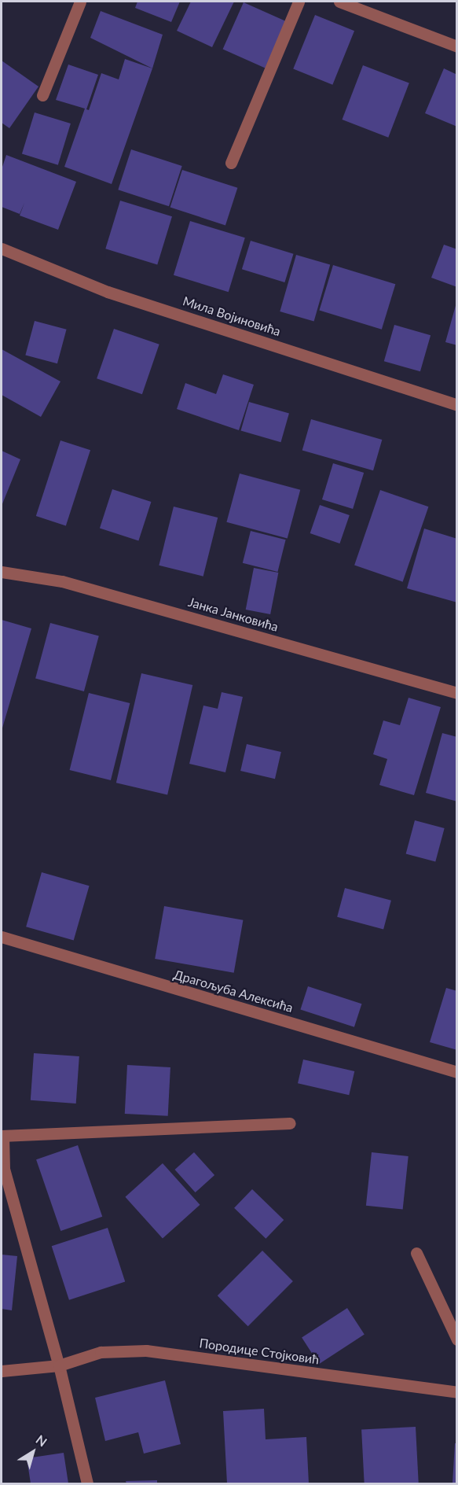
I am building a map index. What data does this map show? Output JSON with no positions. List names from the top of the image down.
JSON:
{
  "streets": {
    "street": [
      "Мила Војиновића",
      "Јанка Јанковића",
      "Драгољуба Алексића",
      "Породице Стојковић"
    ]
  },
  "north": "top right"
}
